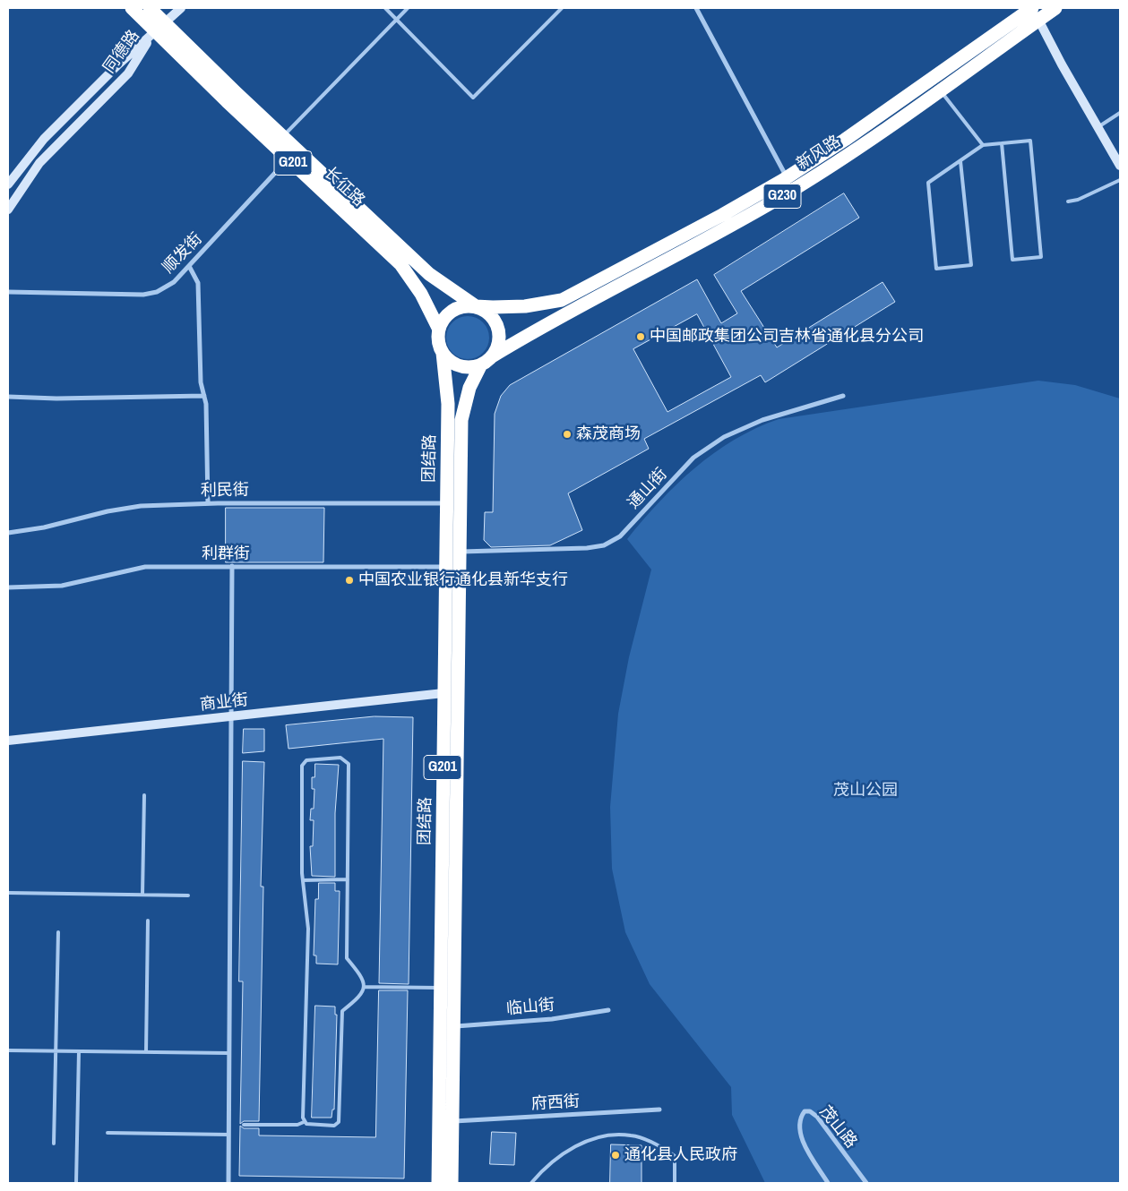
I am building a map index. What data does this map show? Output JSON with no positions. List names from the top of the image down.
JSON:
{
  "streets": {
    "highway": [
      "新风路",
      "G201",
      "长征路",
      "G230",
      "团结路"
    ],
    "street": [
      "同德路",
      "顺发街",
      "通山街",
      "利民街",
      "利群街",
      "商业街",
      "临山街",
      "府西街",
      "茂山路"
    ]
  },
  "crossings": [
    ["同德路", "长征路"],
    ["新风路", "长征路"],
    ["新风路", "团结路"],
    ["长征路", "顺发街"],
    ["长征路", "团结路"],
    ["团结路", "通山街"],
    ["团结路", "利民街"],
    ["团结路", "利群街"],
    ["团结路", "商业街"],
    ["团结路", "临山街"],
    ["团结路", "府西街"]
  ],
  "parks": ["茂山公园"],
  "places": [
    "中国邮政集团公司吉林省通化县分公司",
    "森茂商场",
    "中国农业银行通化县新华支行",
    "通化县人民政府"
  ]
}
